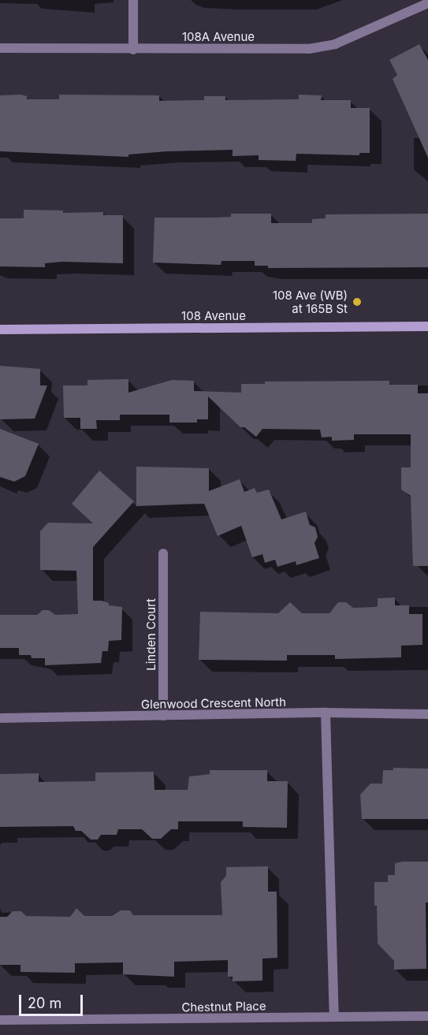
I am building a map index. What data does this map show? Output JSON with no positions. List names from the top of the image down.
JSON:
{
  "streets": {
    "street": [
      "108A Avenue",
      "108 Avenue",
      "Linden Court",
      "Glenwood Crescent North",
      "Chestnut Place"
    ]
  },
  "crossings": [
    ["Linden Court", "Glenwood Crescent North"]
  ],
  "places": ["108 Ave (WB) at 165B St"],
  "scale_bar": "20 m"
}
